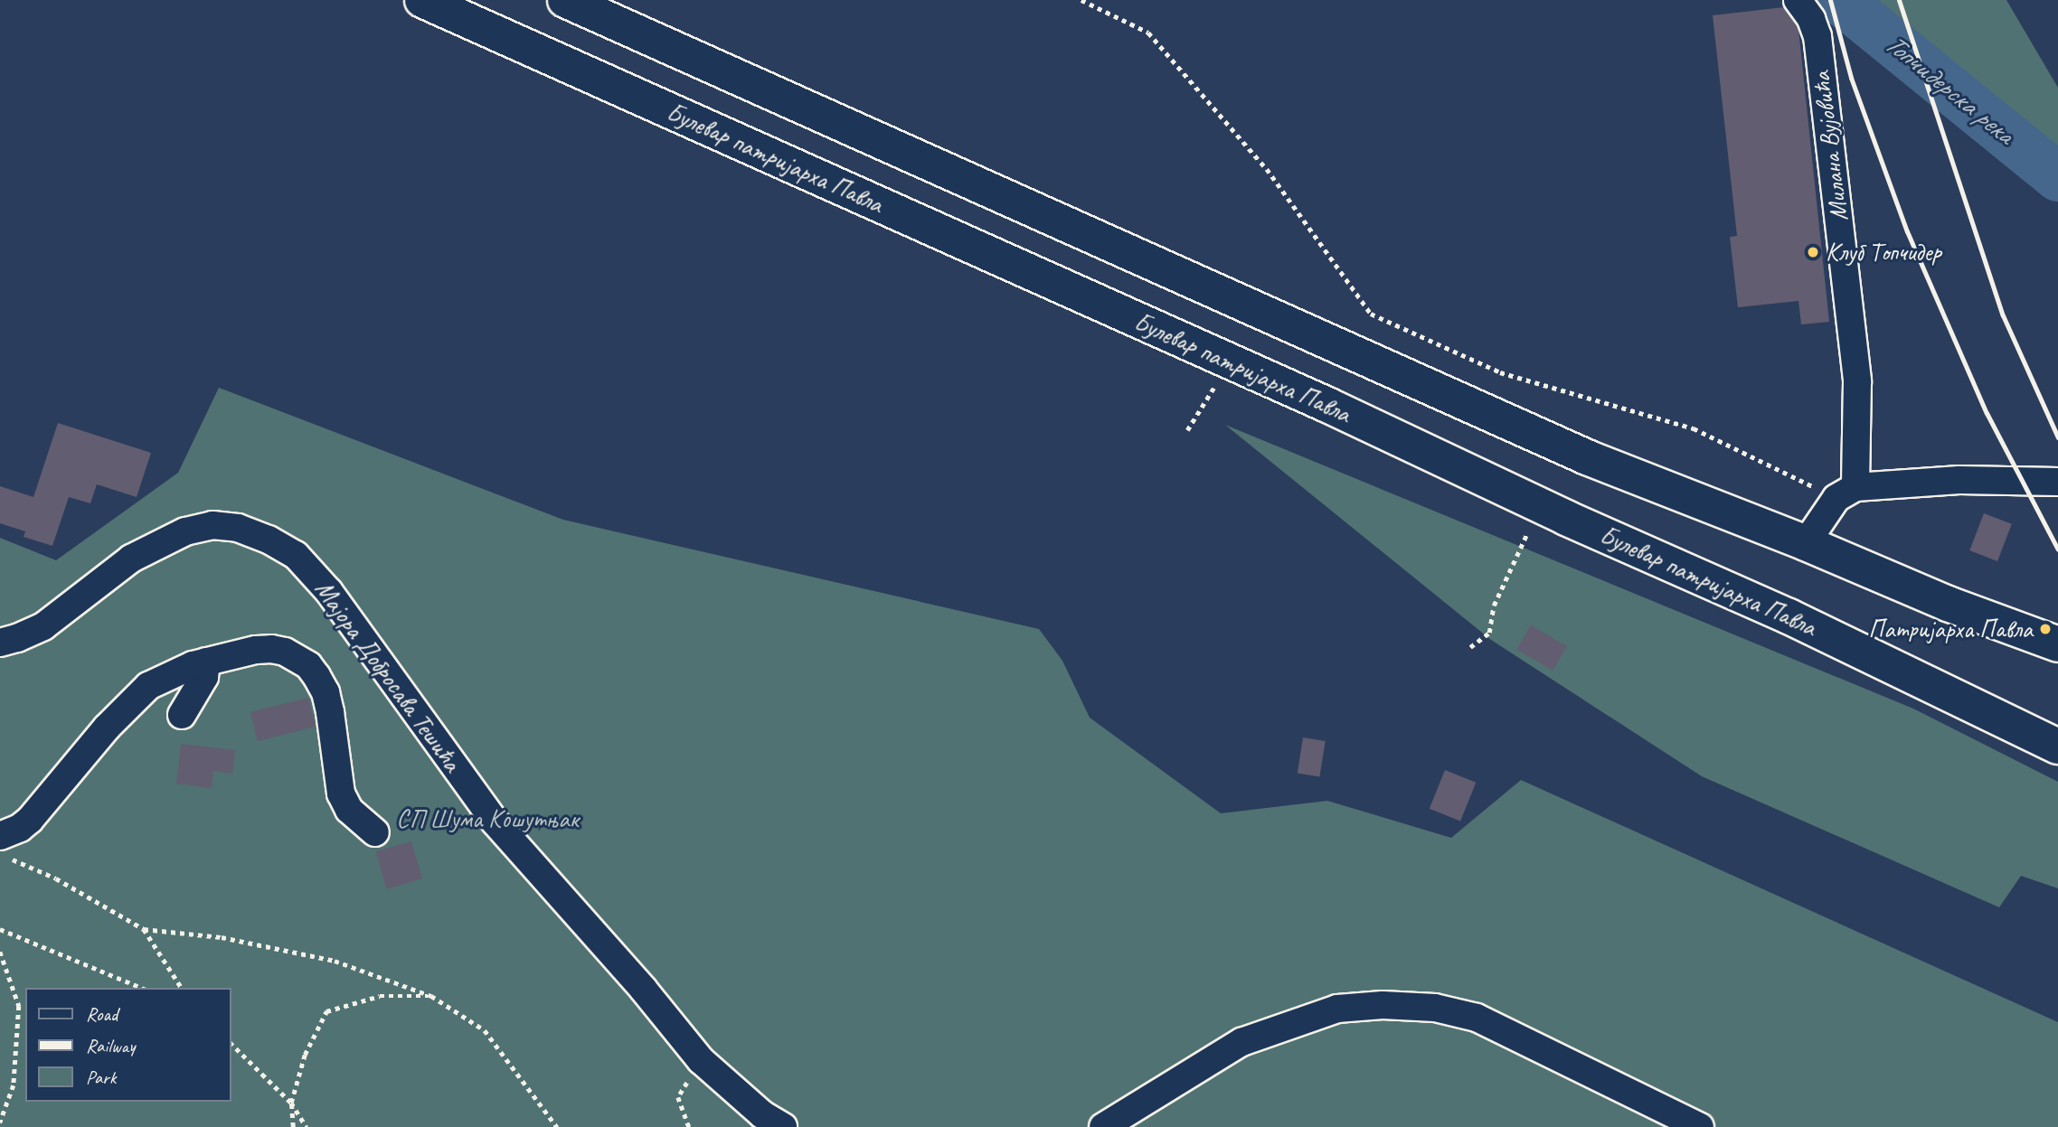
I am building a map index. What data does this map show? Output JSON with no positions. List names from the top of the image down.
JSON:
{
  "streets": {
    "main road": ["Булевар патријарха Павла"],
    "street": ["Милана Вујовића", "Мајора Добросава Тешића"]
  },
  "water": ["Топчидерска река"],
  "parks": ["СП Шума Кошутњак"],
  "places": ["Клуб Топчидер", "Патријарха Павла"],
  "legend": ["Road", "Railway", "Park"]
}
